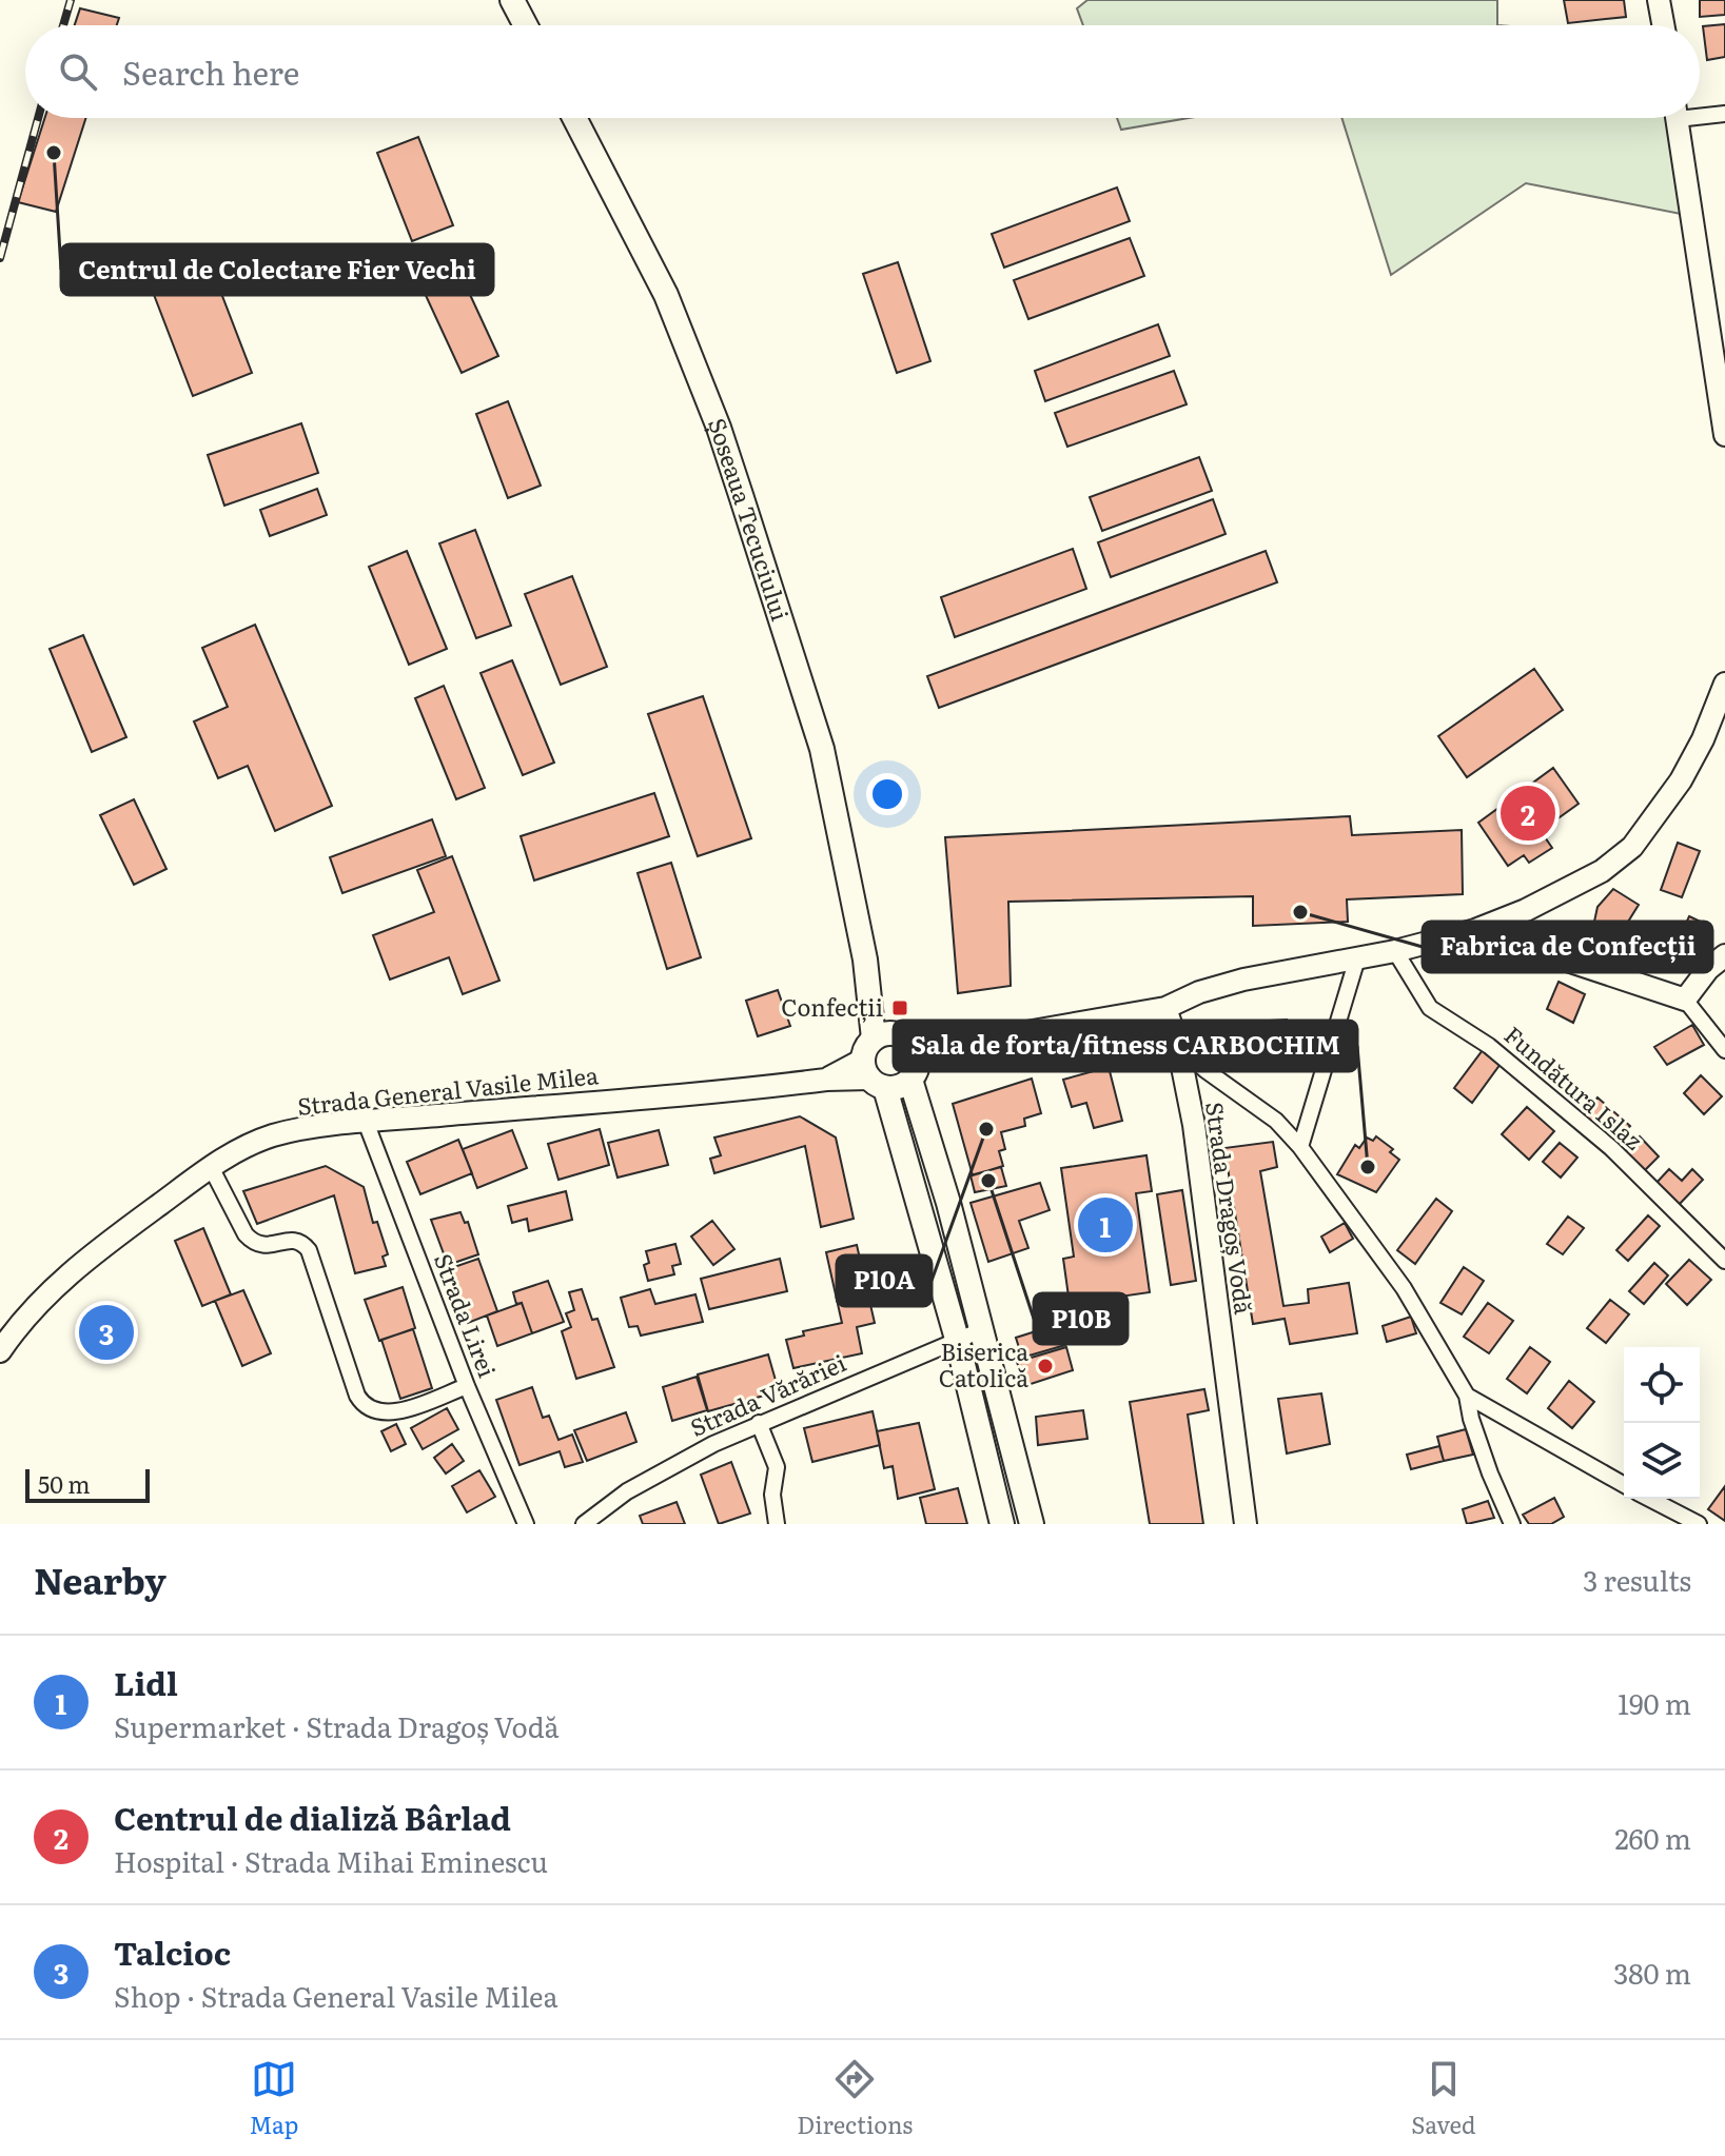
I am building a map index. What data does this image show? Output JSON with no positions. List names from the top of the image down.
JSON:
{
  "streets": {
    "main road": ["Șoseaua Tecuciului", "Strada General Vasile Milea", "Strada Dragoș Vodă"],
    "street": ["Fundătura Islaz", "Strada Lirei", "Strada Vărăriei"]
  },
  "crossings": [
    ["Șoseaua Tecuciului", "Strada General Vasile Milea"],
    ["Șoseaua Tecuciului", "Strada Vărăriei"],
    ["Strada General Vasile Milea", "Strada Lirei"]
  ],
  "places": {
    "other": [
      "Centrul de Colectare Fier Vechi",
      "Fabrica de Confecții",
      "P10A",
      "Sala de forta/fitness CARBOCHIM",
      "P10B",
      "Biserica Catolică"
    ],
    "transit": ["Confecții"]
  },
  "scale_bar": "50 m",
  "page": {
    "search": "Search here",
    "pins": ["2", "1", "3"],
    "scale": "50 m",
    "heading": ["Nearby", "3 results"],
    "list": [
      {
        "mark": "1",
        "name": "Lidl",
        "note": "Supermarket · Strada Dragoș Vodă",
        "value": "190 m"
      },
      {
        "mark": "2",
        "name": "Centrul de dializă Bârlad",
        "note": "Hospital · Strada Mihai Eminescu",
        "value": "260 m"
      },
      {
        "mark": "3",
        "name": "Talcioc",
        "note": "Shop · Strada General Vasile Milea",
        "value": "380 m"
      }
    ],
    "nav": ["Map", "Directions", "Saved"]
  }
}
